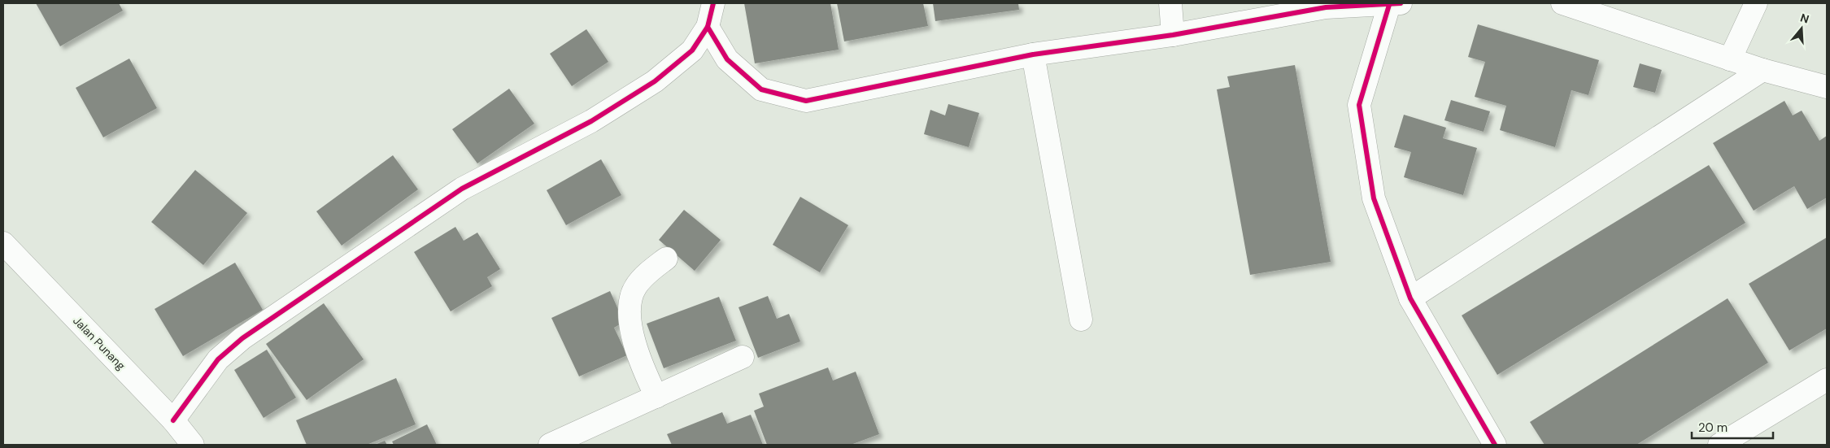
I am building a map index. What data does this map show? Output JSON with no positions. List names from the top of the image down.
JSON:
{
  "streets": {
    "street": ["Jalan Punang"]
  },
  "scale_bar": "20 m",
  "north": "top"
}
